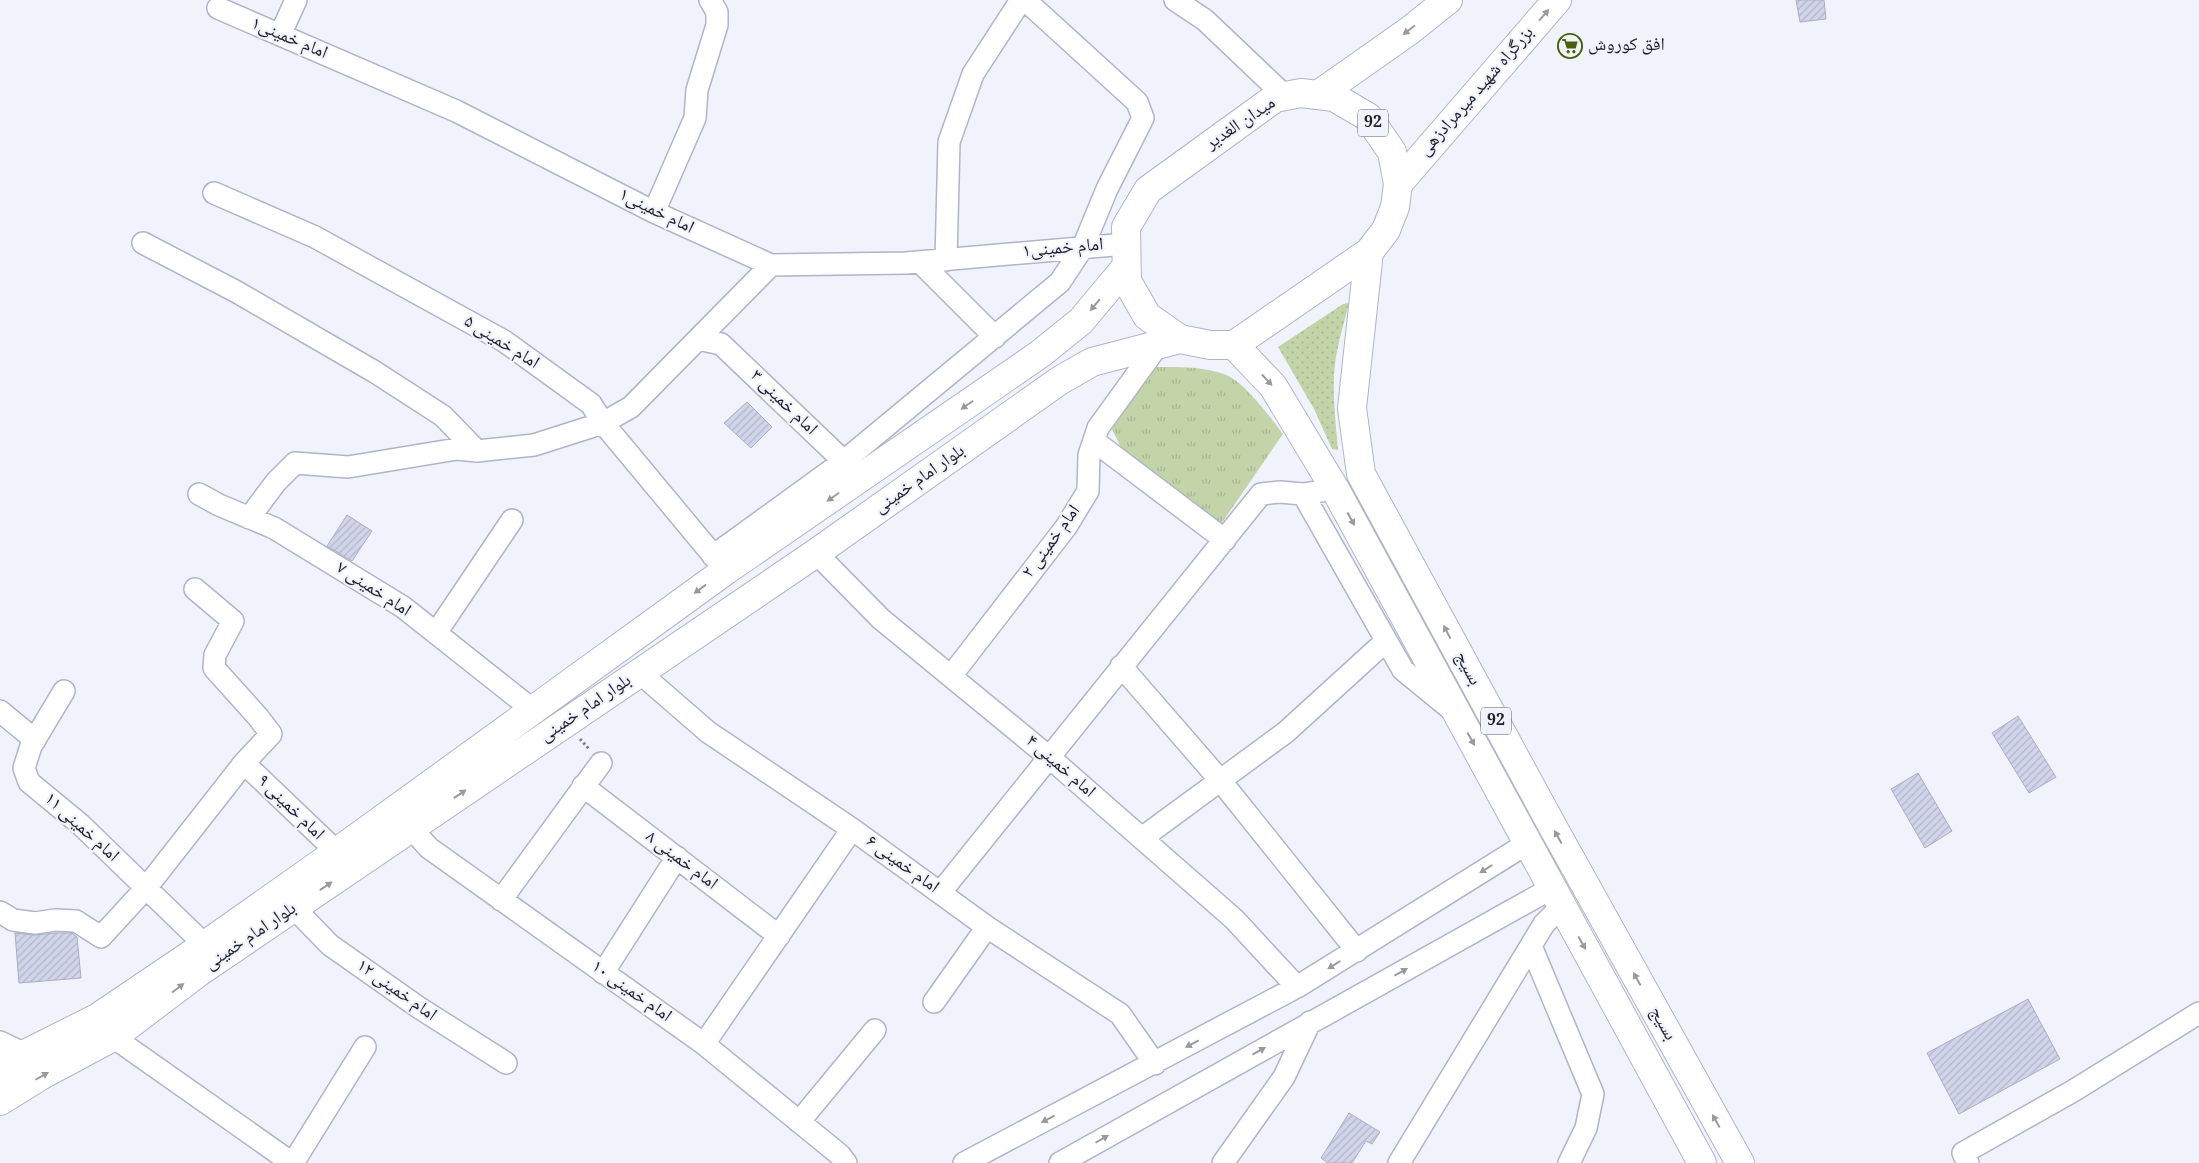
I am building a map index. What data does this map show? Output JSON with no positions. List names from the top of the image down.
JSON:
{
  "streets": {
    "main road": [
      "بزرگراه شهید میرمرادزهی",
      "92",
      "میدان الغدیر",
      "بلوار امام خمینی",
      "بسیج"
    ],
    "street": [
      "امام خمینی۱",
      "امام خمینی ۵",
      "امام خمینی ۳",
      "امام خمینی ۲",
      "امام خمینی ۷",
      "امام خمینی ۴",
      "امام خمینی ۹",
      "امام خمینی ۱۱",
      "امام خمینی ۸",
      "امام خمینی ۶",
      "امام خمینی ۱۲",
      "امام خمینی ۱۰"
    ]
  },
  "crossings": [
    ["امام خمینی۱", "میدان الغدیر"],
    ["امام خمینی۱", "بلوار امام خمینی"],
    ["بزرگراه شهید میرمرادزهی", "میدان الغدیر"],
    ["میدان الغدیر", "بلوار امام خمینی"],
    ["میدان الغدیر", "امام خمینی ۲"],
    ["میدان الغدیر", "بسیج"],
    ["امام خمینی ۵", "بلوار امام خمینی"],
    ["امام خمینی ۳", "بلوار امام خمینی"],
    ["بلوار امام خمینی", "امام خمینی ۲"],
    ["بلوار امام خمینی", "امام خمینی ۷"],
    ["بلوار امام خمینی", "امام خمینی ۴"],
    ["بلوار امام خمینی", "امام خمینی ۹"],
    ["بلوار امام خمینی", "امام خمینی ۱۱"],
    ["بلوار امام خمینی", "امام خمینی ۶"],
    ["بلوار امام خمینی", "امام خمینی ۱۲"],
    ["بلوار امام خمینی", "امام خمینی ۱۰"],
    ["امام خمینی ۲", "امام خمینی ۴"]
  ],
  "places": {
    "supermarket": ["افق کوروش"]
  }
}
